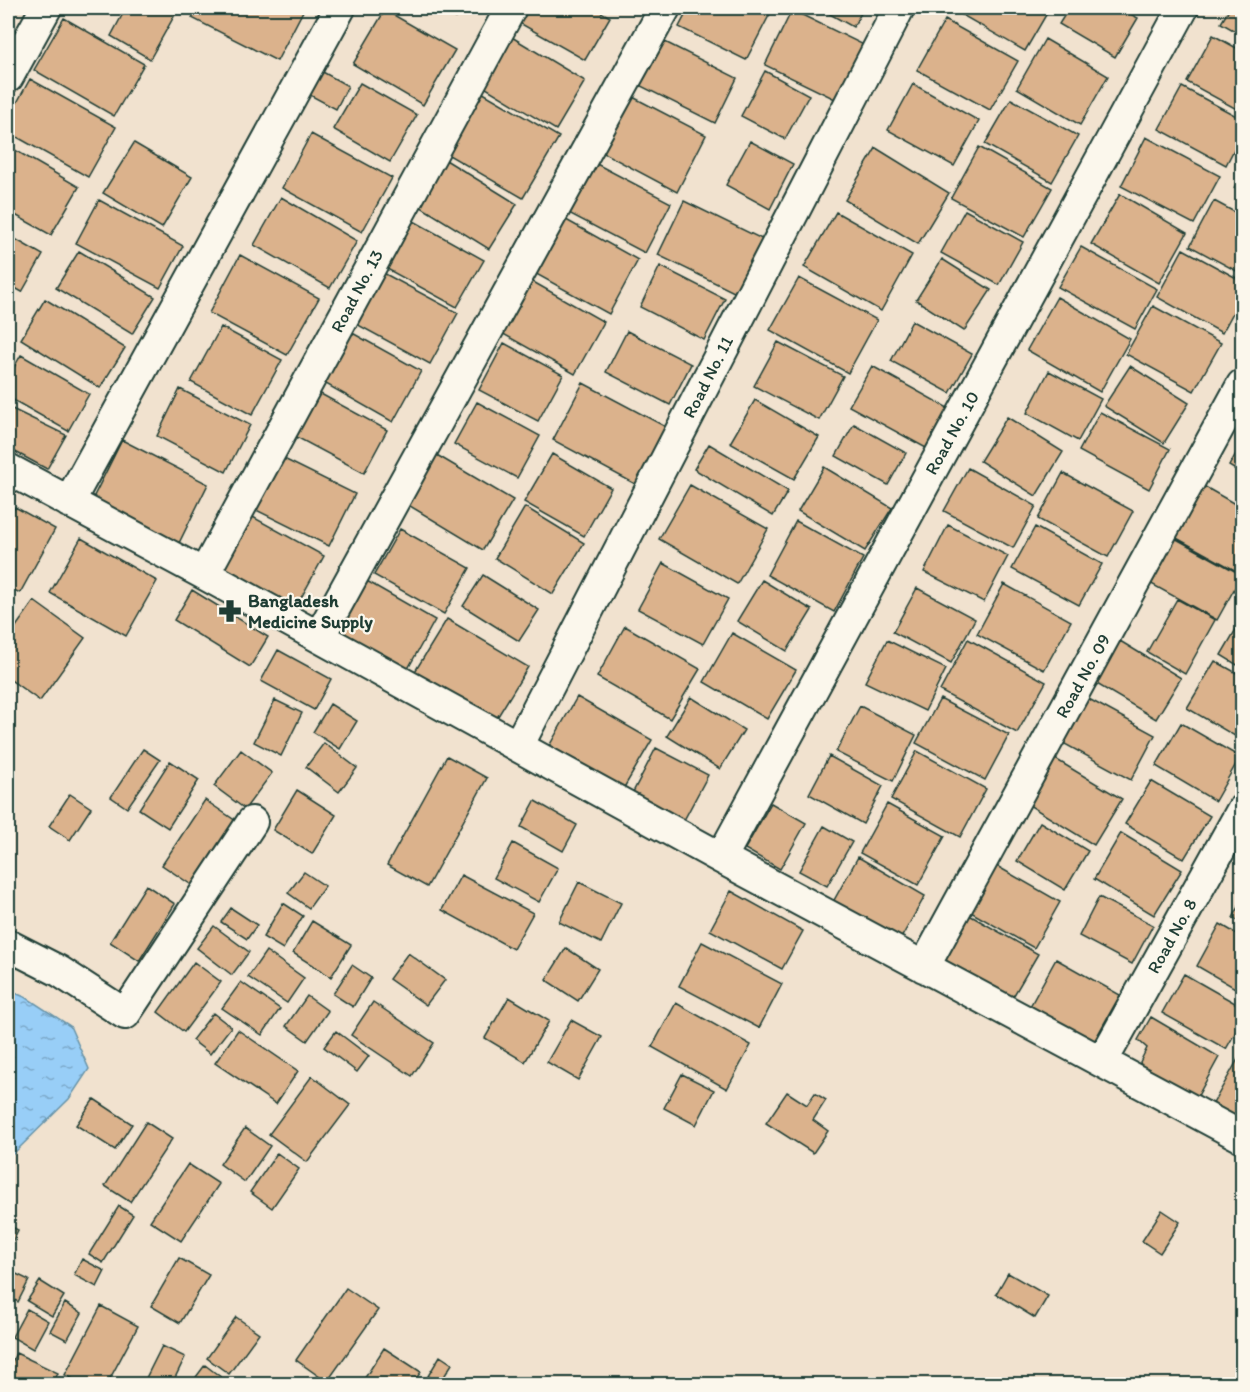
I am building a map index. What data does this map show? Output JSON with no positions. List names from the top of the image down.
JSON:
{
  "streets": {
    "street": [
      "Road No. 13",
      "Road No. 11",
      "Road No. 10",
      "Road No. 09",
      "Road No. 8"
    ]
  },
  "places": {
    "pharmacy": ["Bangladesh Medicine Supply"]
  }
}
